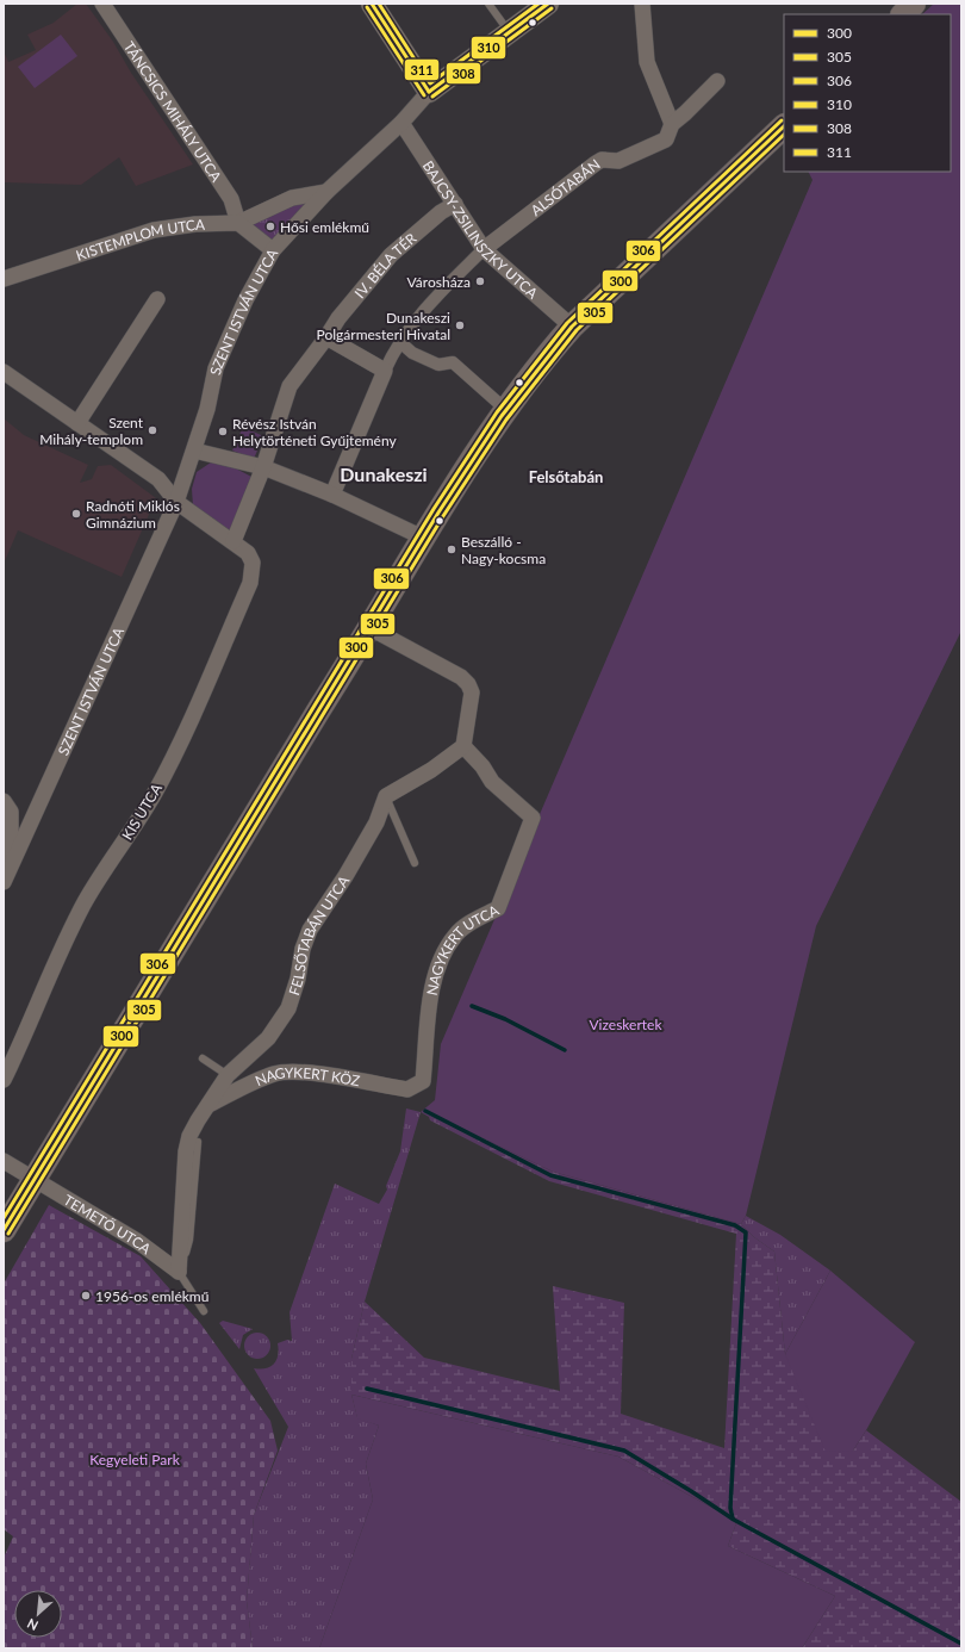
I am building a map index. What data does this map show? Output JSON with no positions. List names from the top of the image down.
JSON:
{
  "streets": {
    "main road": ["SZENT ISTVÁN UTCA"],
    "street": [
      "TÁNCSICS MIHÁLY UTCA",
      "ALSÓTABÁN",
      "BAJCSY-ZSILINSZKY UTCA",
      "KISTEMPLOM UTCA",
      "IV. BÉLA TÉR",
      "KIS UTCA",
      "FELSŐTABÁN UTCA",
      "NAGYKERT UTCA",
      "NAGYKERT KÖZ",
      "TEMETŐ UTCA"
    ]
  },
  "crossings": [
    ["TÁNCSICS MIHÁLY UTCA", "KISTEMPLOM UTCA"],
    ["ALSÓTABÁN", "BAJCSY-ZSILINSZKY UTCA"],
    ["BAJCSY-ZSILINSZKY UTCA", "IV. BÉLA TÉR"],
    ["BAJCSY-ZSILINSZKY UTCA", "SZENT ISTVÁN UTCA"],
    ["IV. BÉLA TÉR", "KIS UTCA"],
    ["SZENT ISTVÁN UTCA", "KIS UTCA"],
    ["FELSŐTABÁN UTCA", "NAGYKERT KÖZ"],
    ["FELSŐTABÁN UTCA", "TEMETŐ UTCA"],
    ["NAGYKERT UTCA", "NAGYKERT KÖZ"]
  ],
  "districts": ["Dunakeszi", "Felsőtabán"],
  "parks": ["Vizeskertek", "Kegyeleti Park"],
  "places": [
    "Hősi emlékmű",
    "Városháza",
    "Dunakeszi Polgármesteri Hivatal",
    "Szent Mihály-templom",
    "Révész István Helytörténeti Gyűjtemény",
    "Radnóti Miklós Gimnázium",
    "Beszálló - Nagy-kocsma",
    "1956-os emlékmű"
  ],
  "lines": [
    "transit line 310",
    "transit line 311",
    "transit line 308",
    "transit line 306",
    "transit line 300",
    "transit line 305"
  ],
  "legend": [
    "300",
    "305",
    "306",
    "310",
    "308",
    "311"
  ],
  "north": "bottom left"
}
